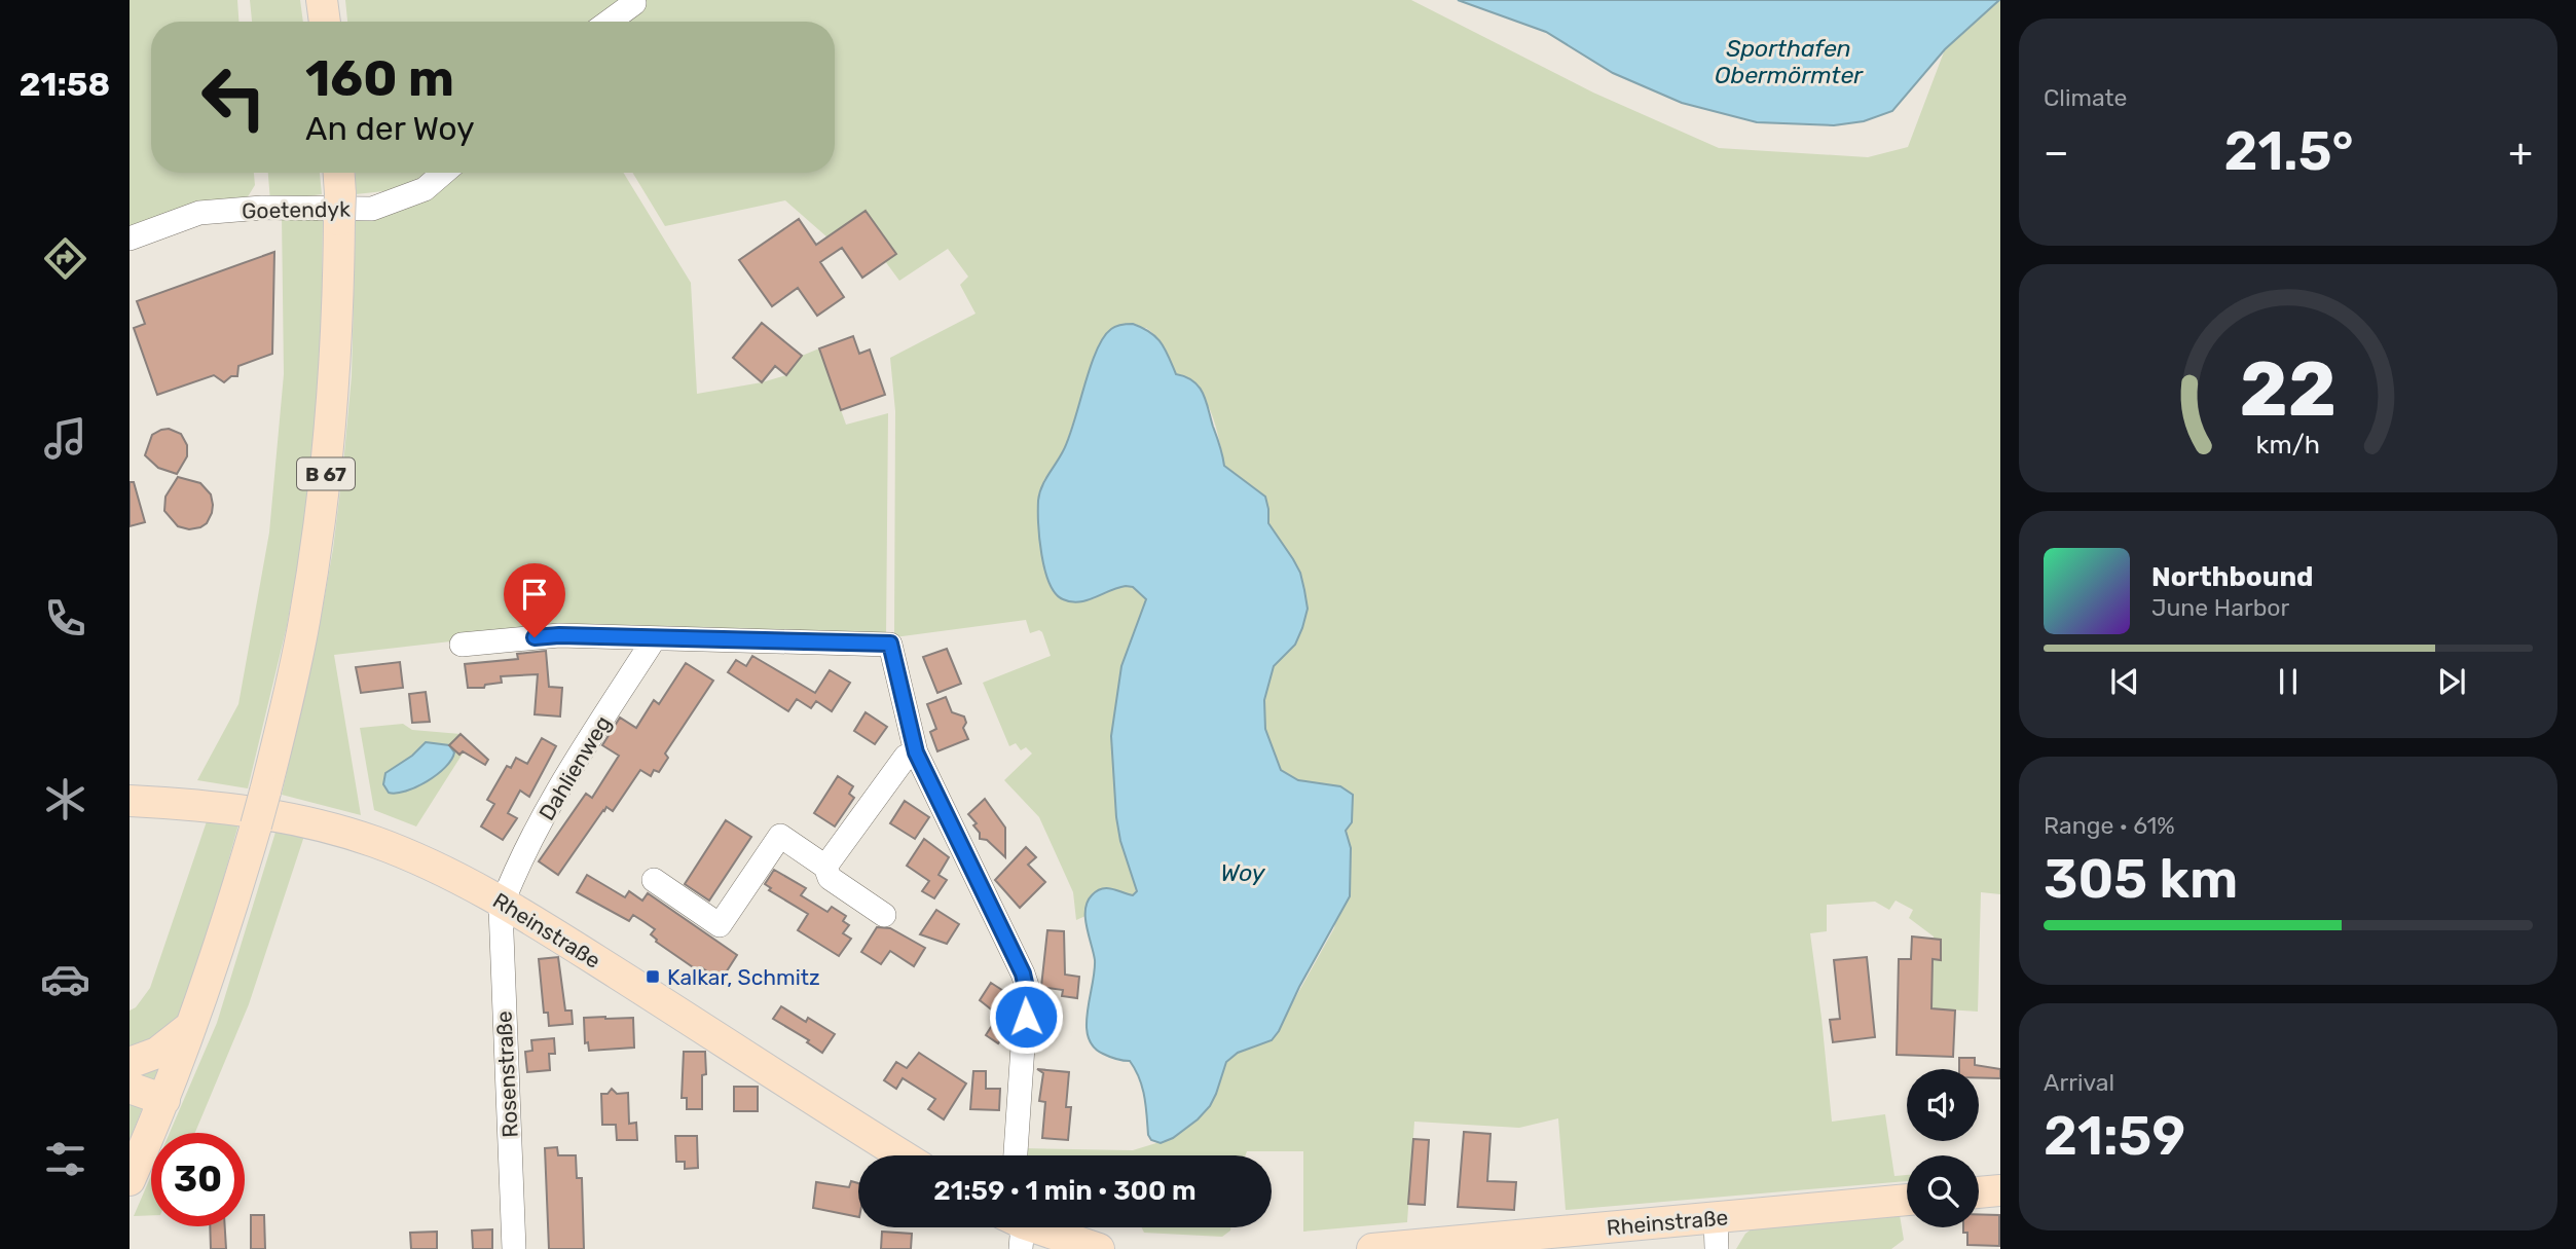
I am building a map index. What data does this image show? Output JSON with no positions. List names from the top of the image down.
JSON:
{
  "streets": {
    "main road": ["B 67", "Rheinstraße"],
    "street": ["Goetendyk", "Dahlienweg", "Rosenstraße"]
  },
  "crossings": [
    ["Dahlienweg", "Rheinstraße"],
    ["Dahlienweg", "Rosenstraße"],
    ["Rheinstraße", "Rosenstraße"]
  ],
  "water": ["Sporthafen Obermörmter", "Woy"],
  "places": {
    "transit": ["Kalkar, Schmitz"]
  },
  "page": {
    "tabs": "21:58",
    "tile": [
      "Climate",
      ["Range · 61%", "305 km"],
      ["Arrival", "21:59"]
    ],
    "turn": ["160 m", "An der Woy"],
    "heat": ["−", "21.5°", "+"],
    "song": ["Northbound", "June Harbor"],
    "limit": "30",
    "trip": "21:59 · 1 min · 300 m",
    "gauge": ["22", "km/h"]
  }
}
